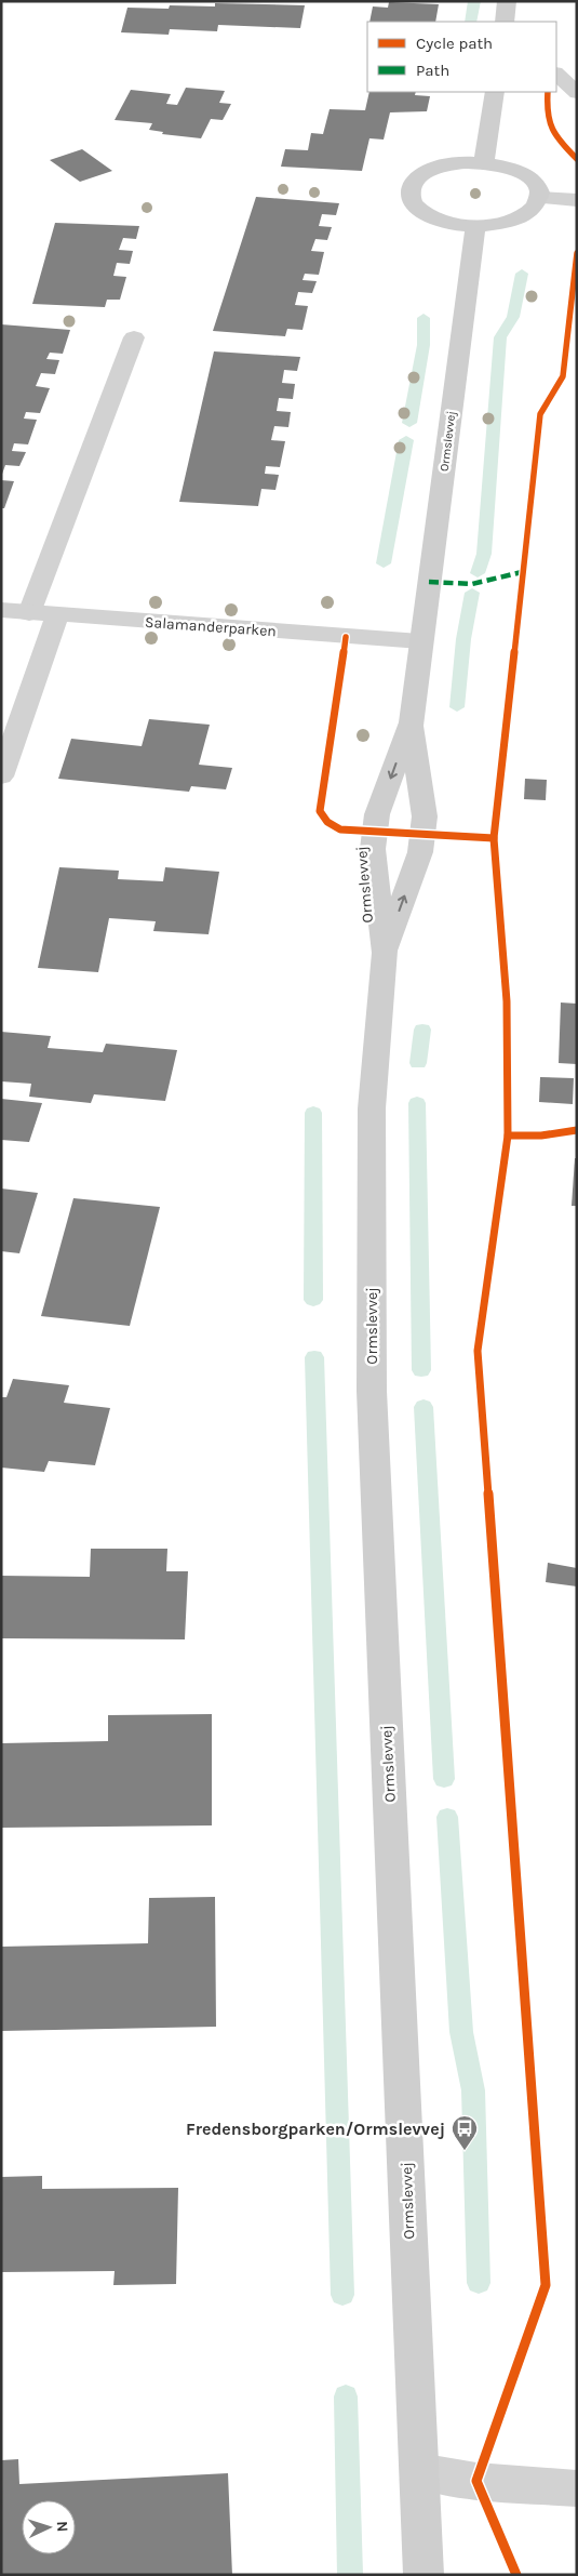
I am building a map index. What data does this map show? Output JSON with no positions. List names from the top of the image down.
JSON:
{
  "streets": {
    "street": ["Ormslevvej", "Salamanderparken"]
  },
  "crossings": [
    ["Ormslevvej", "Salamanderparken"]
  ],
  "places": {
    "bus stop": ["Fredensborgparken/Ormslevvej"]
  },
  "legend": ["Cycle path", "Path"],
  "north": "right"
}
